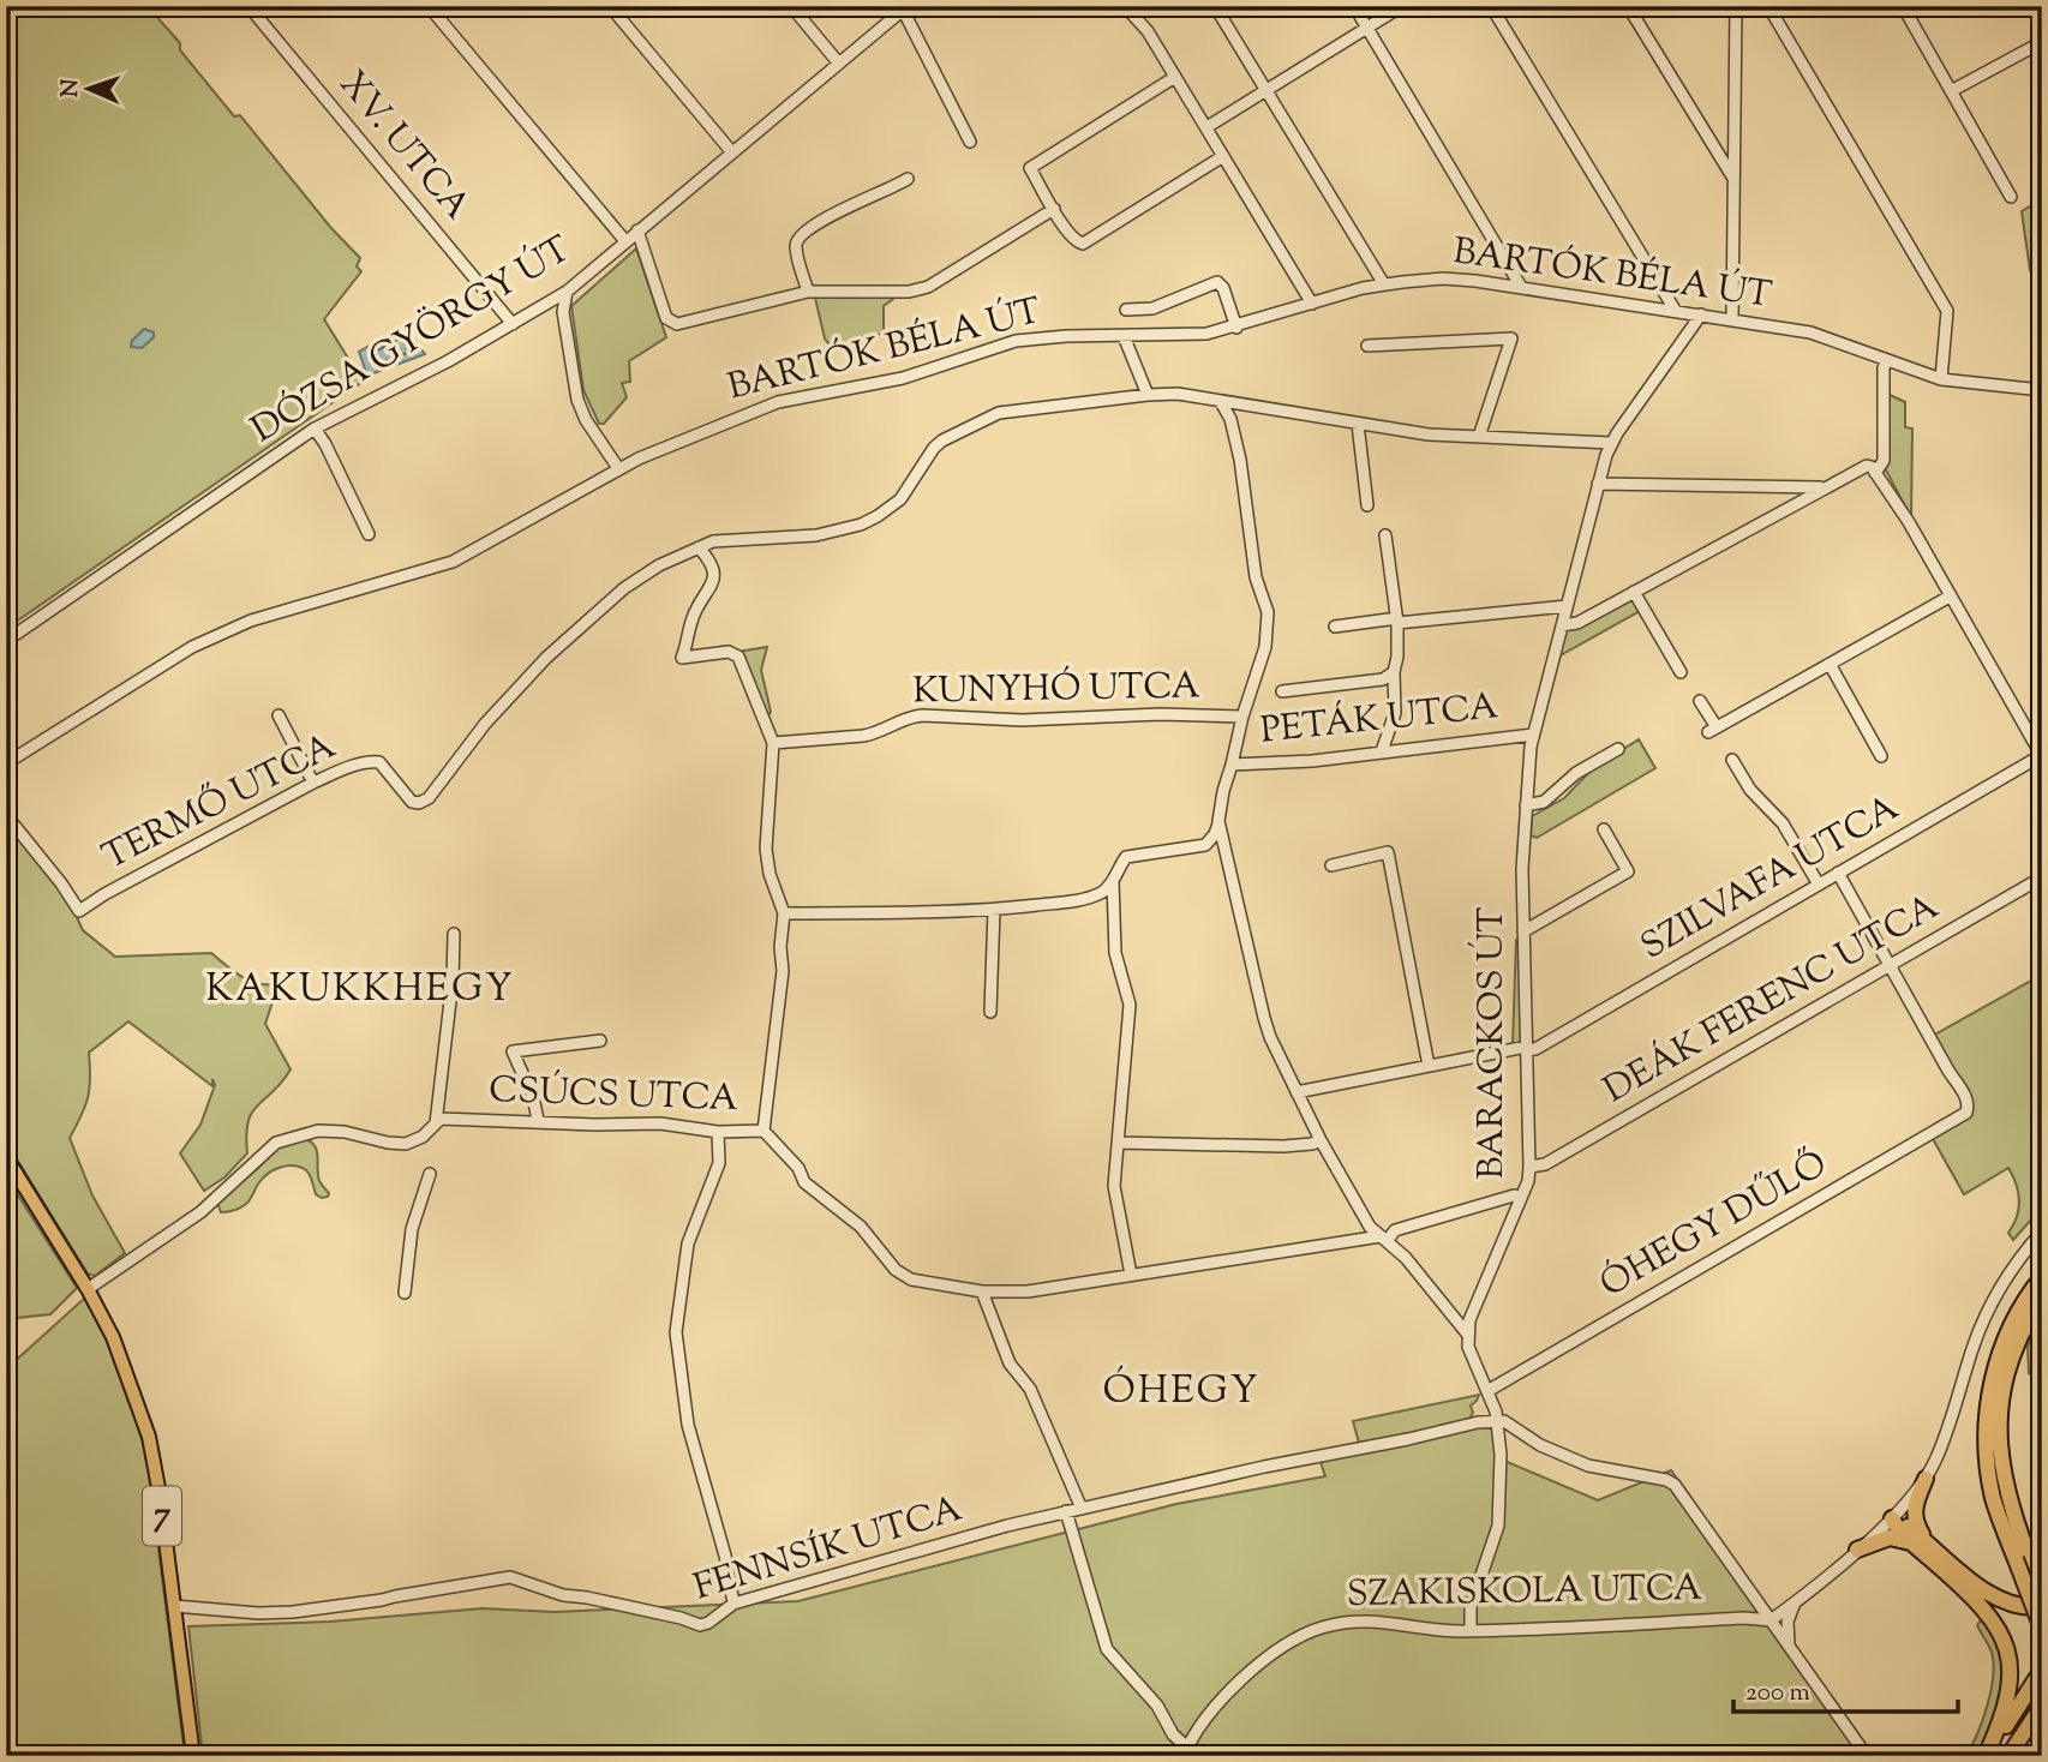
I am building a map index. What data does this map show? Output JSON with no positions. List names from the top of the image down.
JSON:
{
  "streets": {
    "main road": ["7"],
    "street": [
      "XV. UTCA",
      "BARTÓK BÉLA ÚT",
      "DÓZSA GYÖRGY ÚT",
      "KUNYHÓ UTCA",
      "PETÁK UTCA",
      "TERMŐ UTCA",
      "SZILVAFA UTCA",
      "DEÁK FERENC UTCA",
      "BARACKOS ÚT",
      "CSÚCS UTCA",
      "ÓHEGY DŰLŐ",
      "FENNSÍK UTCA",
      "SZAKISKOLA UTCA"
    ]
  },
  "crossings": [
    ["XV. UTCA", "DÓZSA GYÖRGY ÚT"],
    ["BARTÓK BÉLA ÚT", "BARACKOS ÚT"],
    ["PETÁK UTCA", "BARACKOS ÚT"],
    ["TERMŐ UTCA", "BARACKOS ÚT"],
    ["SZILVAFA UTCA", "BARACKOS ÚT"],
    ["DEÁK FERENC UTCA", "BARACKOS ÚT"],
    ["DEÁK FERENC UTCA", "ÓHEGY DŰLŐ"],
    ["BARACKOS ÚT", "CSÚCS UTCA"],
    ["CSÚCS UTCA", "7"],
    ["7", "FENNSÍK UTCA"]
  ],
  "districts": ["KAKUKKHEGY", "ÓHEGY"],
  "scale_bar": "200 m",
  "north": "left"
}
